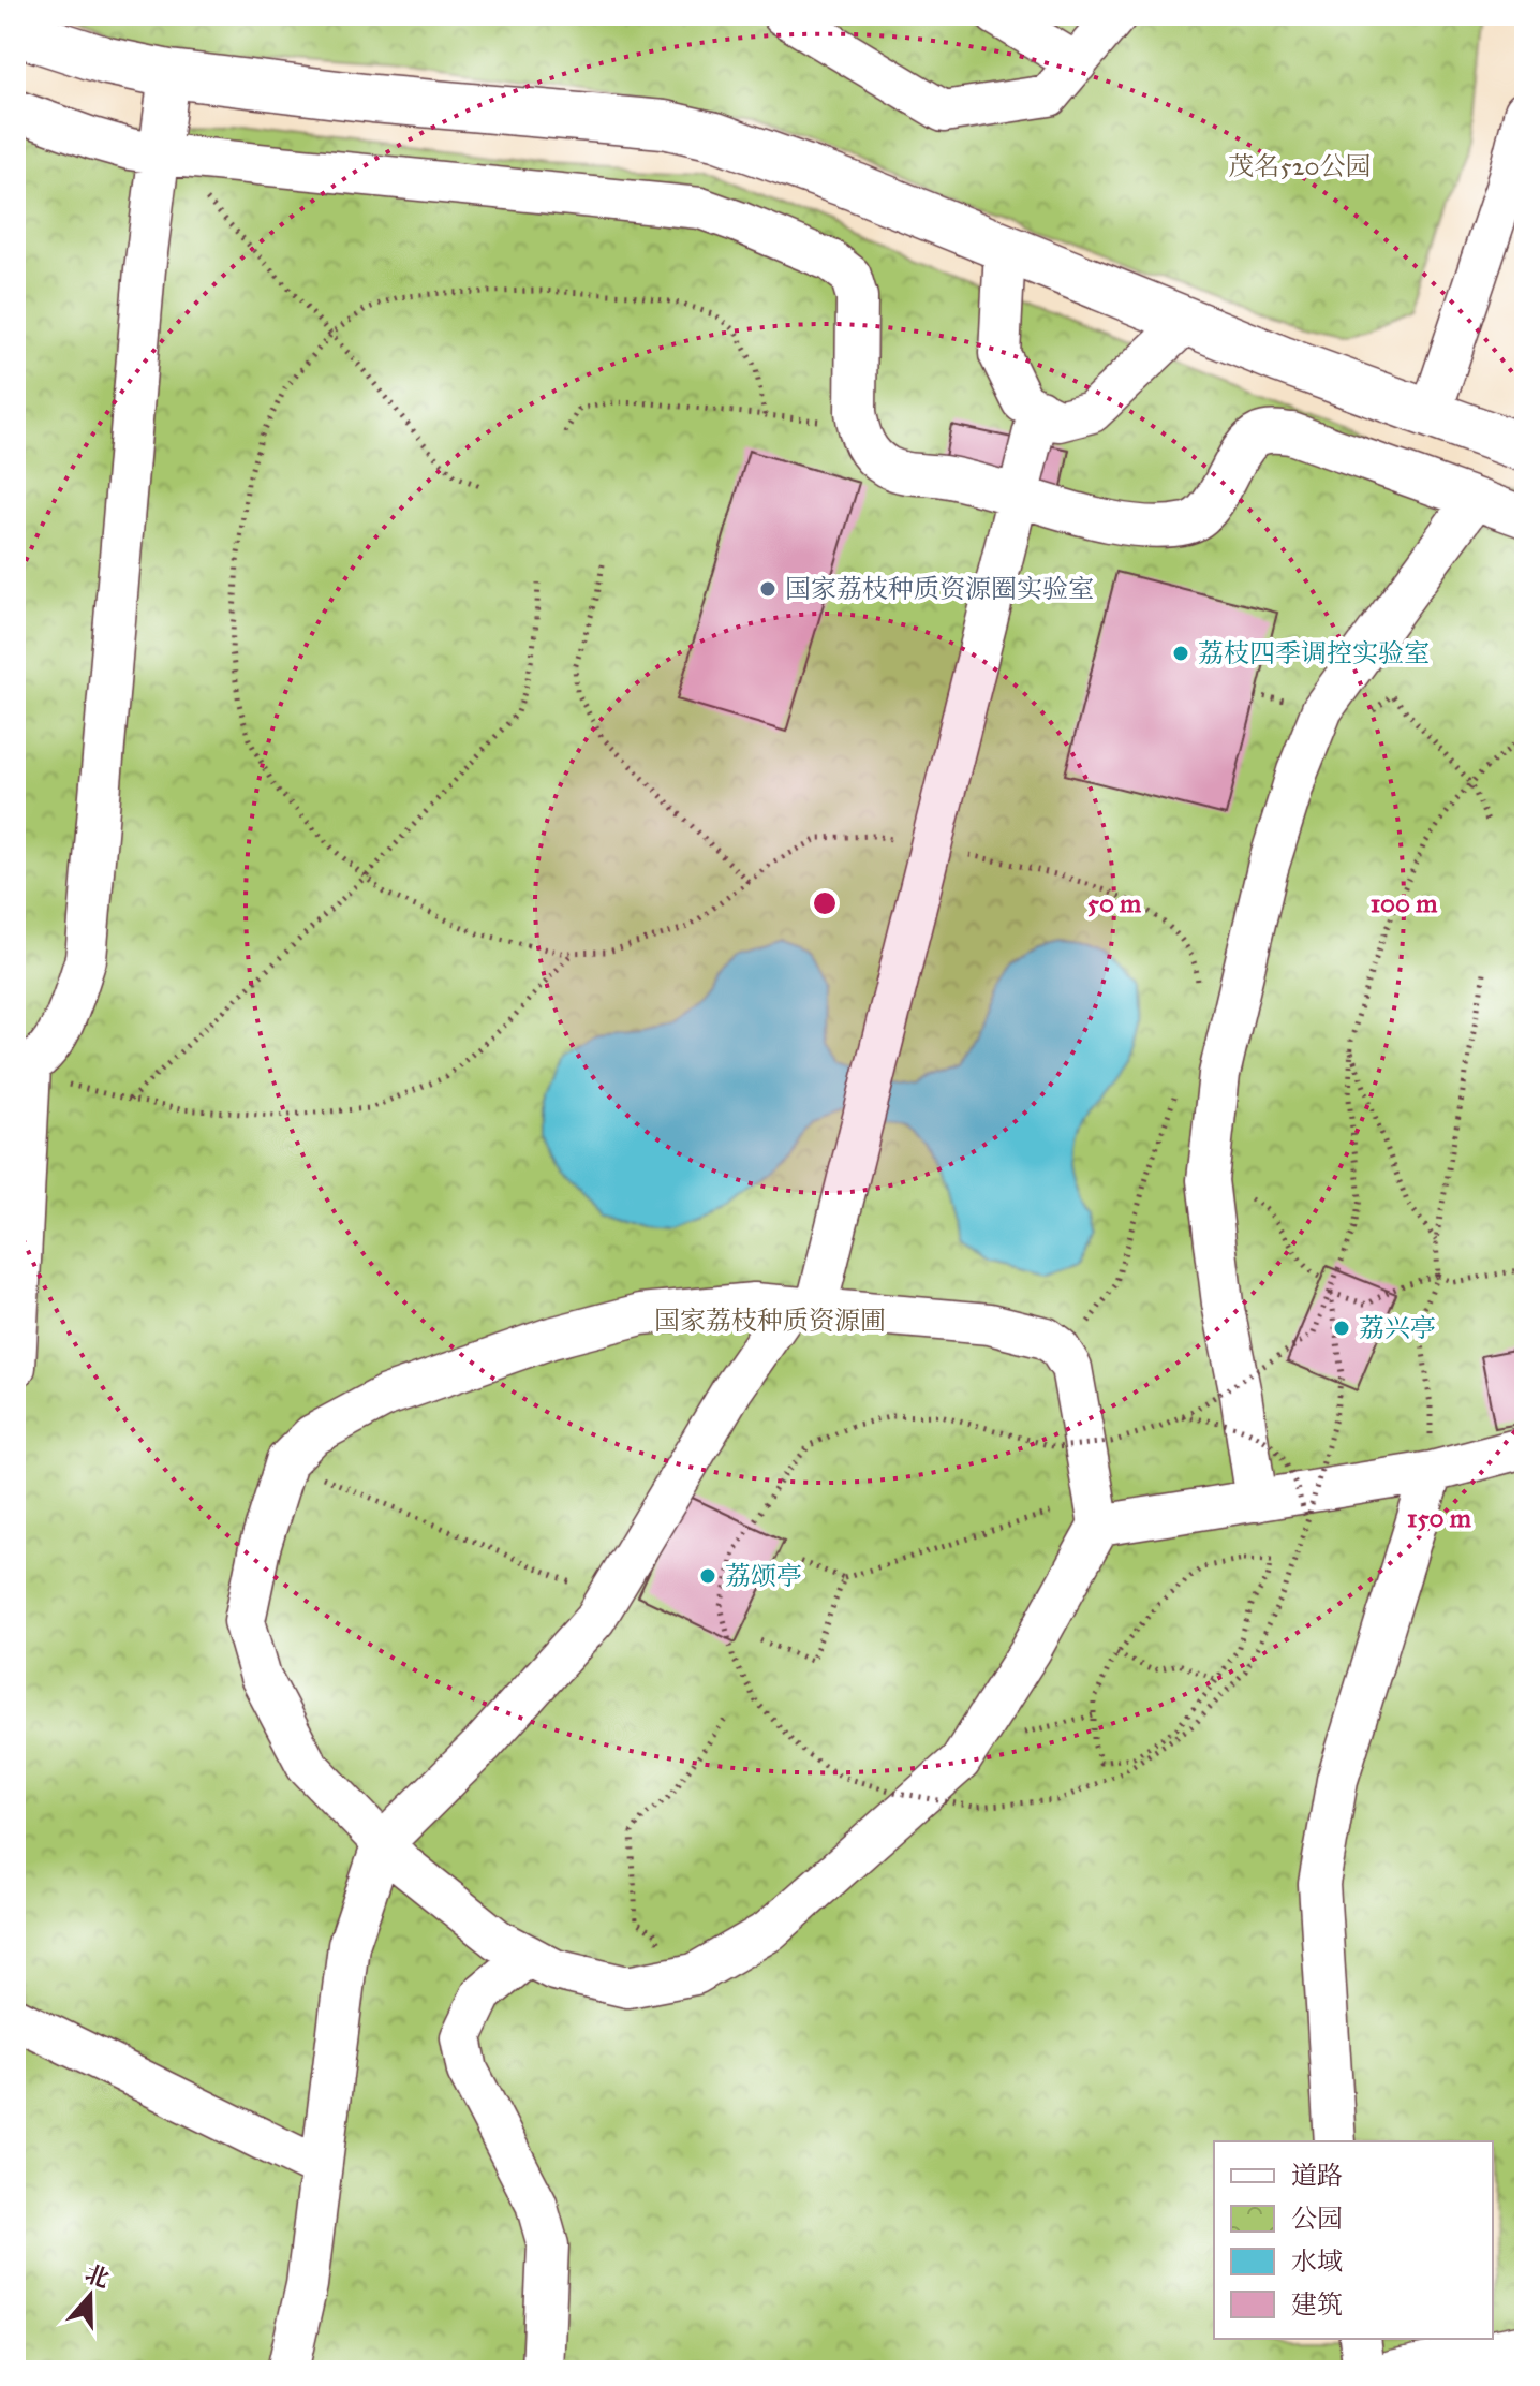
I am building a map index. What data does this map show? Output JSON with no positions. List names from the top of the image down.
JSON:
{
  "parks": ["茂名520公园", "国家荔枝种质资源圃"],
  "places": [
    "国家荔枝种质资源圈实验室",
    "荔枝四季调控实验室",
    "荔兴亭",
    "荔颂亭"
  ],
  "legend": [
    "道路",
    "公园",
    "水域",
    "建筑"
  ],
  "north": "top",
  "rings": ["50 m", "100 m", "150 m"]
}
